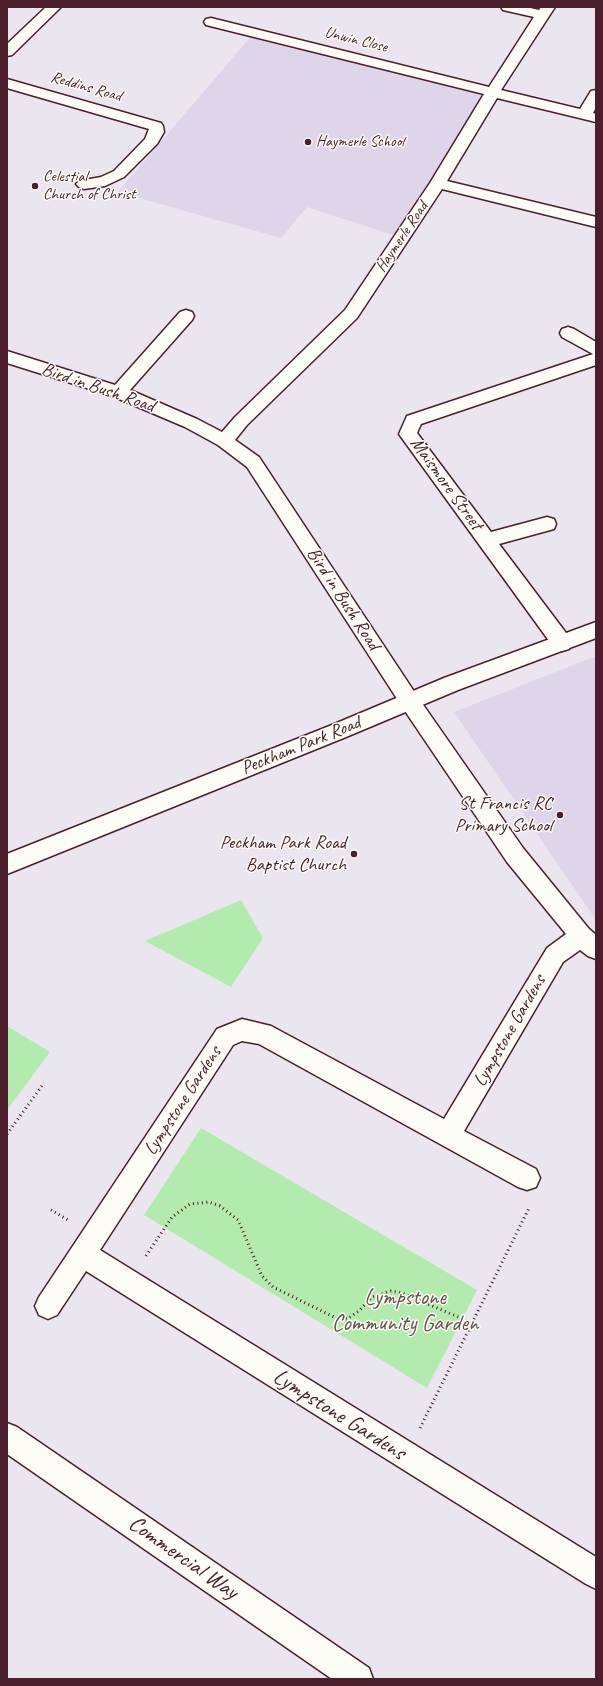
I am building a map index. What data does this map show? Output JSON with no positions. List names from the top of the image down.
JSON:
{
  "streets": {
    "street": [
      "Unwin Close",
      "Reddins Road",
      "Haymerle Road",
      "Bird in Bush Road",
      "Maismore Street",
      "Peckham Park Road",
      "Lympstone Gardens",
      "Commercial Way"
    ]
  },
  "crossings": [
    ["Unwin Close", "Haymerle Road"],
    ["Haymerle Road", "Bird in Bush Road"],
    ["Bird in Bush Road", "Peckham Park Road"],
    ["Bird in Bush Road", "Lympstone Gardens"],
    ["Maismore Street", "Peckham Park Road"]
  ],
  "parks": ["Lympstone Community Garden"],
  "places": [
    "Haymerle School",
    "Celestial Church of Christ",
    "St Francis RC Primary School",
    "Peckham Park Road Baptist Church"
  ]
}
